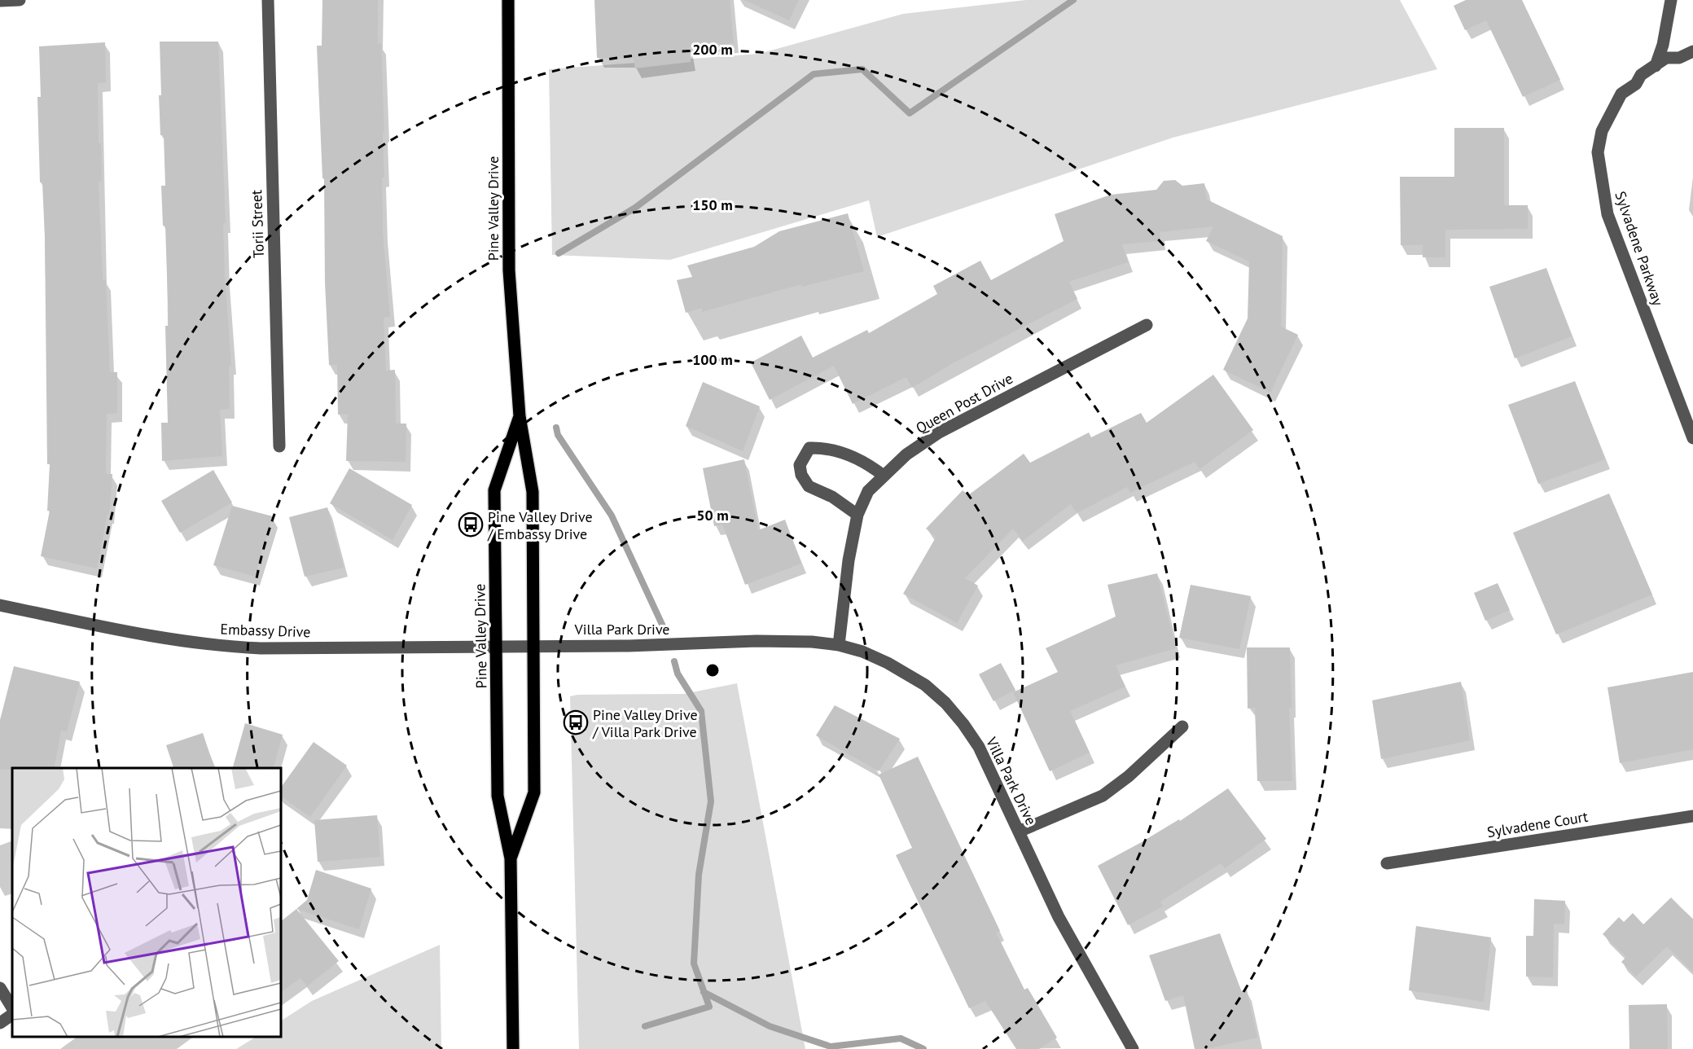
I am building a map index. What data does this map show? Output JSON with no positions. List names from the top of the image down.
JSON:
{
  "streets": {
    "main road": ["Pine Valley Drive"],
    "street": [
      "Torii Street",
      "Sylvadene Parkway",
      "Queen Post Drive",
      "Villa Park Drive",
      "Embassy Drive",
      "Sylvadene Court"
    ]
  },
  "crossings": [
    ["Pine Valley Drive", "Villa Park Drive"],
    ["Pine Valley Drive", "Embassy Drive"],
    ["Queen Post Drive", "Villa Park Drive"],
    ["Villa Park Drive", "Embassy Drive"]
  ],
  "places": {
    "bus stop": ["Pine Valley Drive / Embassy Drive", "Pine Valley Drive / Villa Park Drive"]
  },
  "rings": [
    "200 m",
    "150 m",
    "100 m",
    "50 m"
  ]
}
